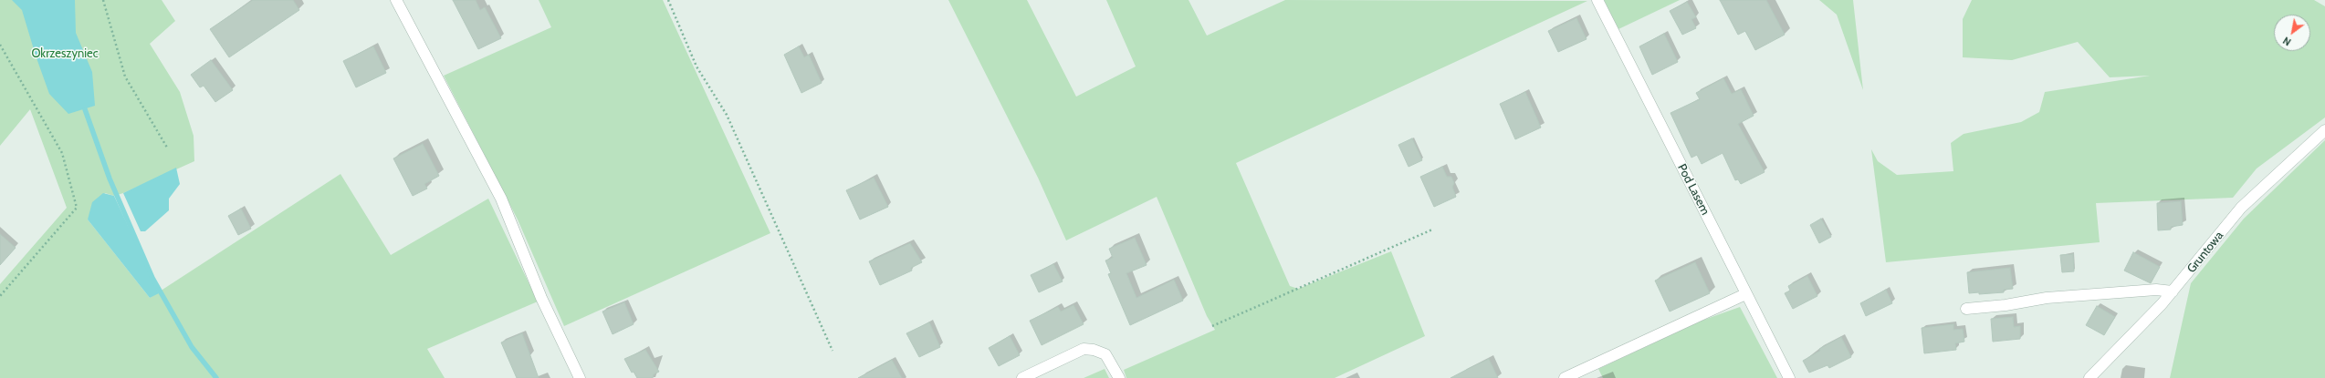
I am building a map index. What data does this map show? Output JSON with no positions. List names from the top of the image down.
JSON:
{
  "streets": {
    "street": ["Pod Lasem", "Gruntowa"]
  },
  "parks": ["Okrzeszyniec"],
  "north": "bottom left"
}
